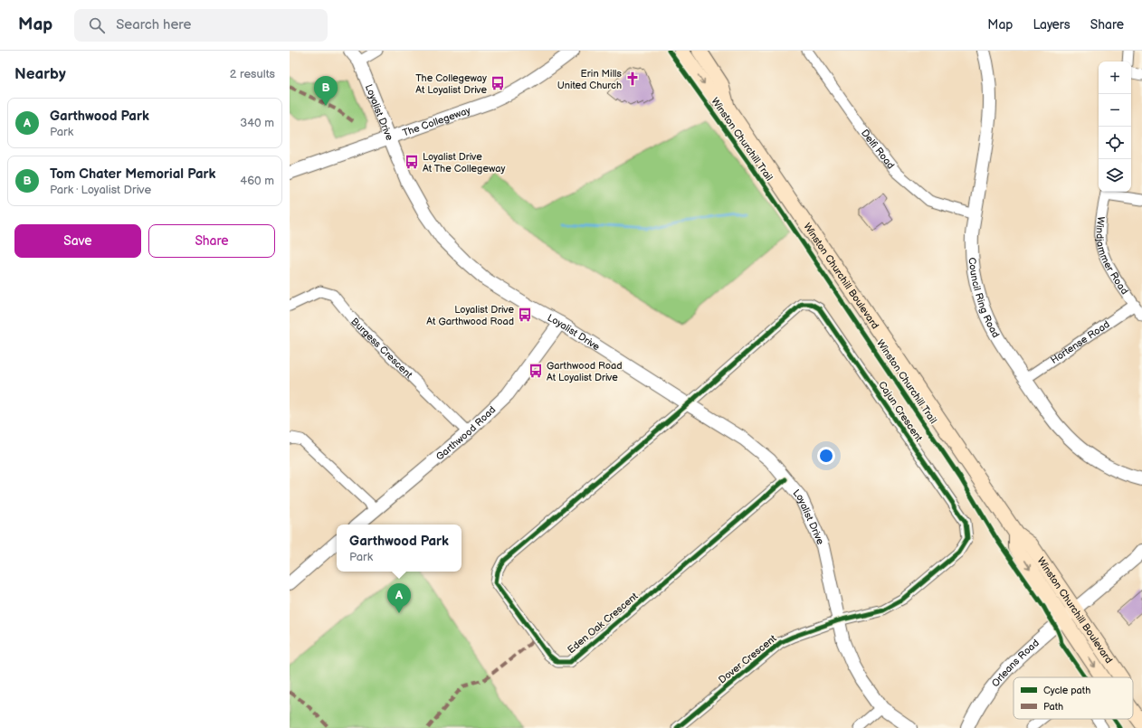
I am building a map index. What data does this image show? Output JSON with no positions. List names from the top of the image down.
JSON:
{
  "streets": {
    "main road": ["Winston Churchill Boulevard"],
    "street": [
      "Loyalist Drive",
      "The Collegeway",
      "Delfi Road",
      "Windjammer Road",
      "Council Ring Road",
      "Hortense Road",
      "Burgess Crescent",
      "Cajun Crescent",
      "Garthwood Road",
      "Eden Oak Crescent",
      "Dover Crescent",
      "Orleans Road"
    ],
    "cycle path": ["Winston Churchill Trail"]
  },
  "crossings": [
    ["Loyalist Drive", "The Collegeway"],
    ["Loyalist Drive", "Cajun Crescent"],
    ["Loyalist Drive", "Garthwood Road"],
    ["Loyalist Drive", "Eden Oak Crescent"],
    ["Loyalist Drive", "Dover Crescent"],
    ["Delfi Road", "Council Ring Road"],
    ["Windjammer Road", "Hortense Road"],
    ["Winston Churchill Boulevard", "Orleans Road"],
    ["Council Ring Road", "Hortense Road"],
    ["Burgess Crescent", "Garthwood Road"],
    ["Cajun Crescent", "Eden Oak Crescent"],
    ["Cajun Crescent", "Dover Crescent"]
  ],
  "places": {
    "church": ["Erin Mills United Church"],
    "bus stop": [
      "The Collegeway At Loyalist Drive",
      "Loyalist Drive At The Collegeway",
      "Loyalist Drive At Garthwood Road",
      "Garthwood Road At Loyalist Drive"
    ]
  },
  "legend": ["Cycle path", "Path"],
  "page": {
    "header": "Map",
    "search": "Search here",
    "nav": ["Map", "Layers", "Share"],
    "heading": ["Nearby", "2 results"],
    "map_buttons": ["+", "−"],
    "pins": ["B", "A"],
    "list": [
      {
        "mark": "A",
        "name": "Garthwood Park",
        "note": "Park",
        "value": "340 m"
      },
      {
        "mark": "B",
        "name": "Tom Chater Memorial Park",
        "note": "Park · Loyalist Drive",
        "value": "460 m"
      }
    ],
    "buttons": ["Save", "Share"],
    "popup": ["Garthwood Park", "Park"]
  }
}
